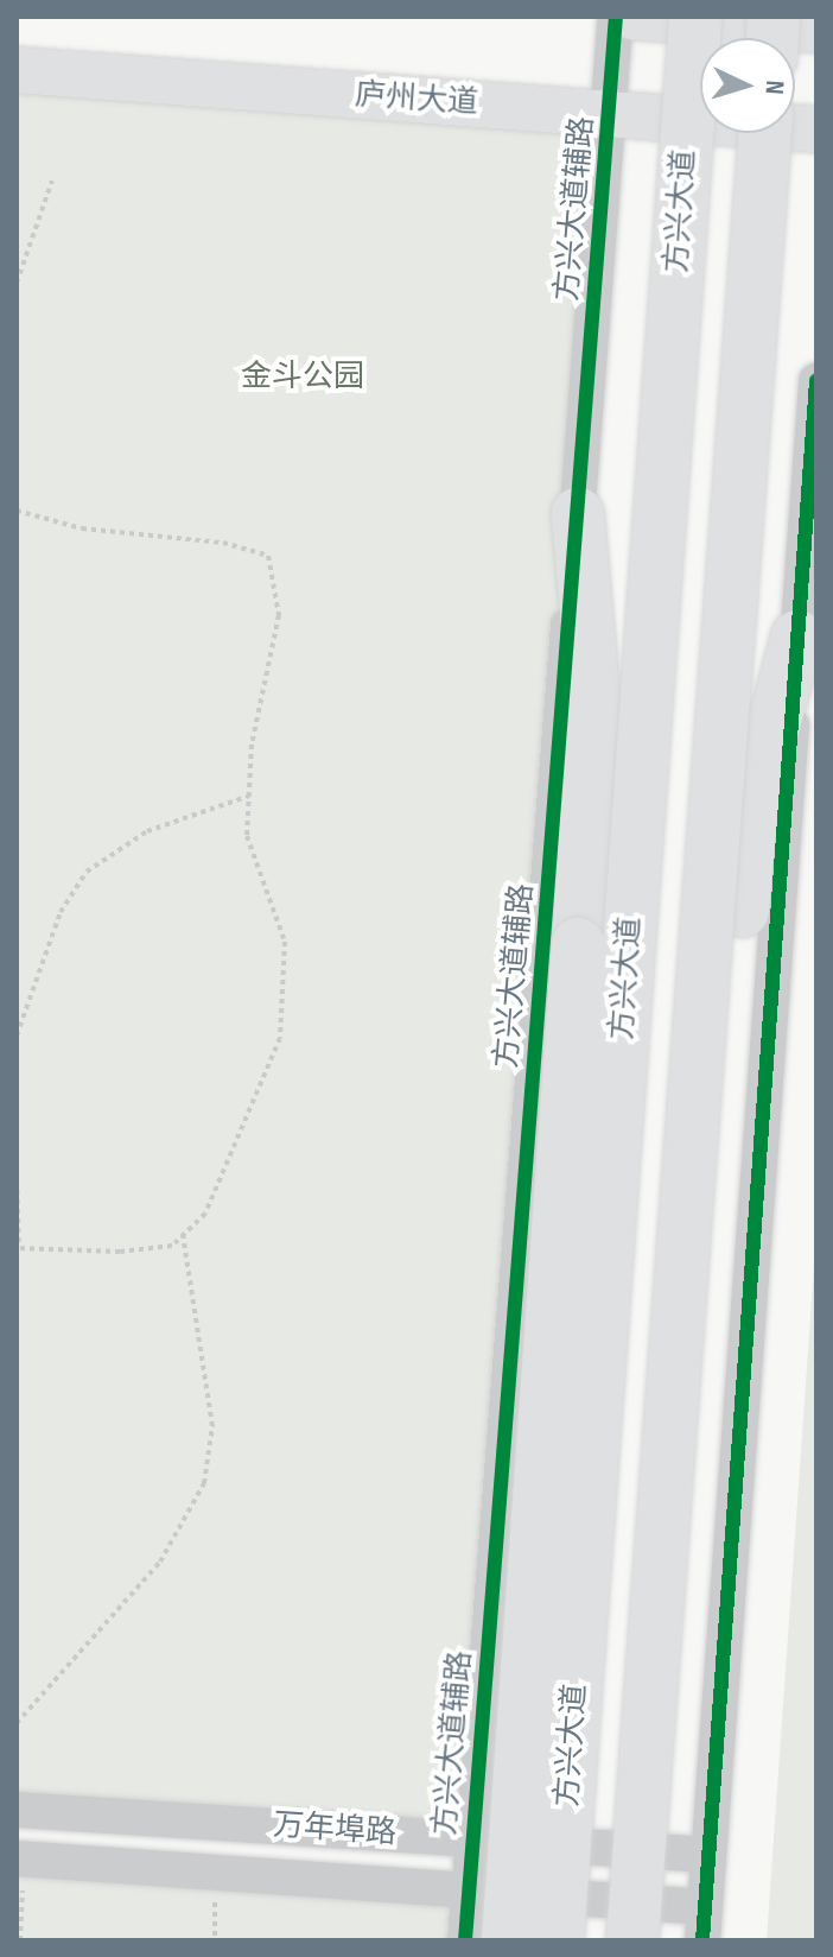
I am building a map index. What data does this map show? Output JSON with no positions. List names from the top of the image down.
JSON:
{
  "streets": {
    "highway": ["方兴大道"],
    "main road": ["庐州大道"],
    "street": ["方兴大道辅路", "万年埠路"]
  },
  "crossings": [
    ["庐州大道", "方兴大道辅路"],
    ["方兴大道辅路", "万年埠路"]
  ],
  "parks": ["金斗公园"],
  "north": "right"
}
